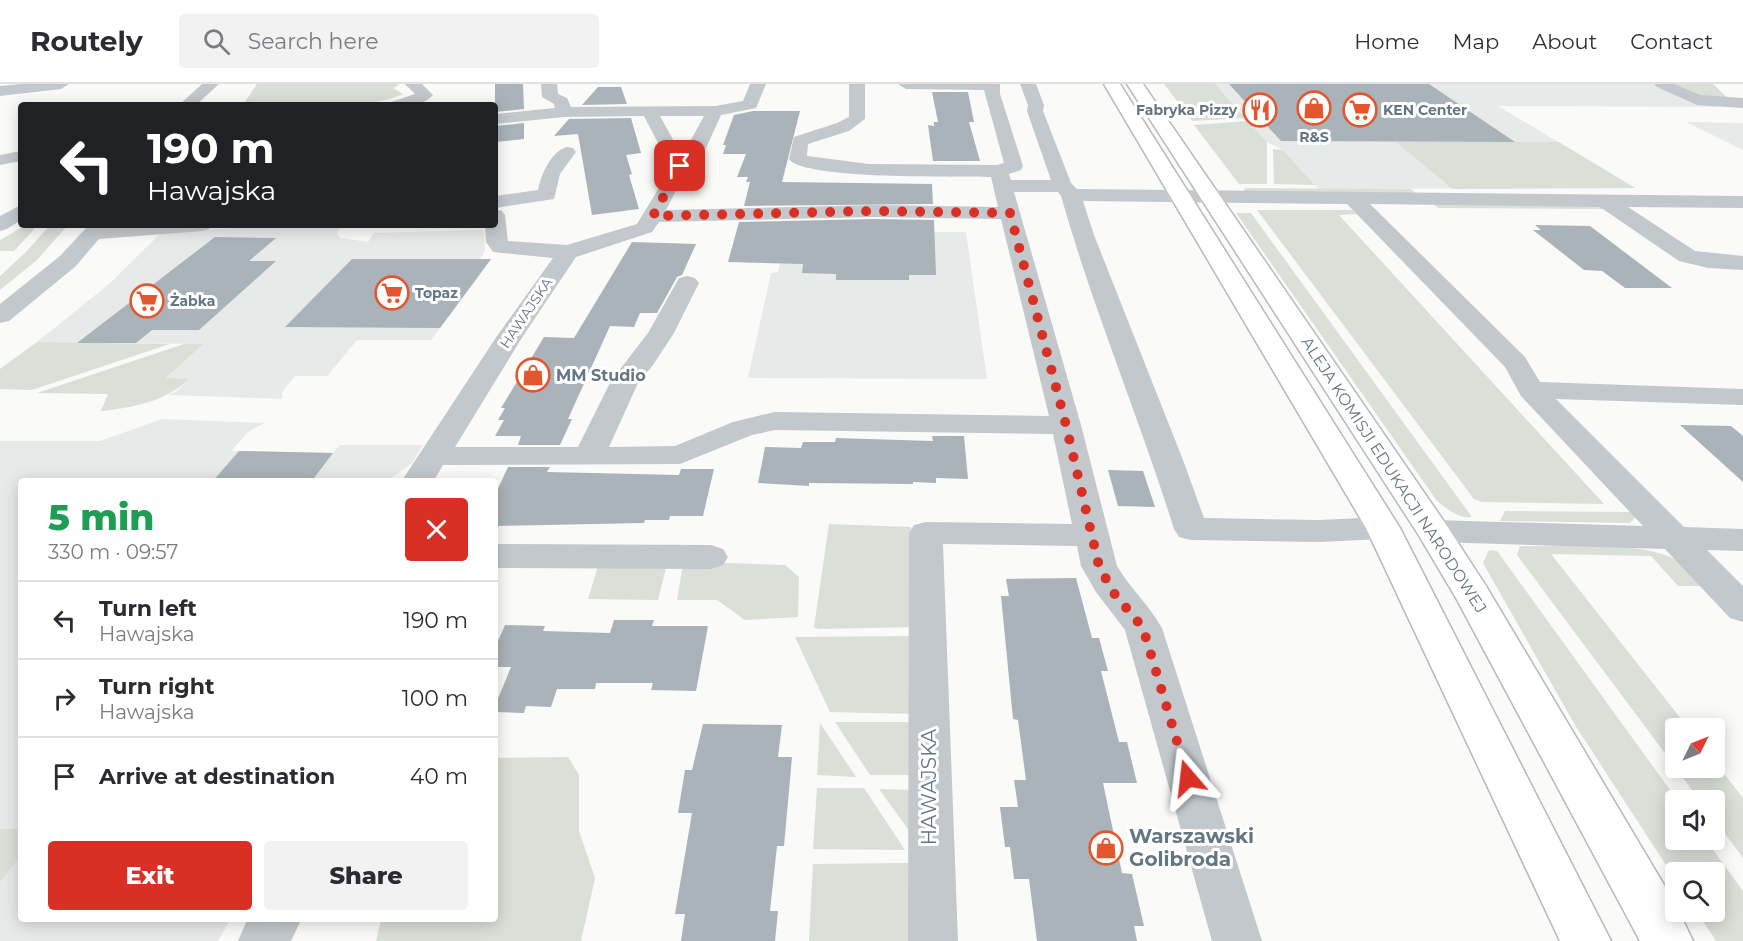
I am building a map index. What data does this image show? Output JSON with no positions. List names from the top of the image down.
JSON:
{
  "streets": {
    "main road": ["ALEJA KOMISJI EDUKACJI NARODOWEJ"],
    "street": ["HAWAJSKA"]
  },
  "places": {
    "shop": ["R&S", "MM Studio", "Warszawski Golibroda"],
    "restaurant": ["Fabryka Pizzy"],
    "supermarket": ["KEN Center", "Topaz", "Żabka"]
  },
  "north": "top right",
  "page": {
    "header": "Routely",
    "search": "Search here",
    "nav": [
      "Home",
      "Map",
      "About",
      "Contact"
    ],
    "turn": ["190 m", "Hawajska"],
    "heading": ["5 min", "330 m · 09:57"],
    "list": [
      {
        "name": "Turn left",
        "note": "Hawajska",
        "value": "190 m"
      },
      {
        "name": "Turn right",
        "note": "Hawajska",
        "value": "100 m"
      },
      {
        "name": "Arrive at destination",
        "value": "40 m"
      }
    ],
    "buttons": ["Exit", "Share"]
  }
}
